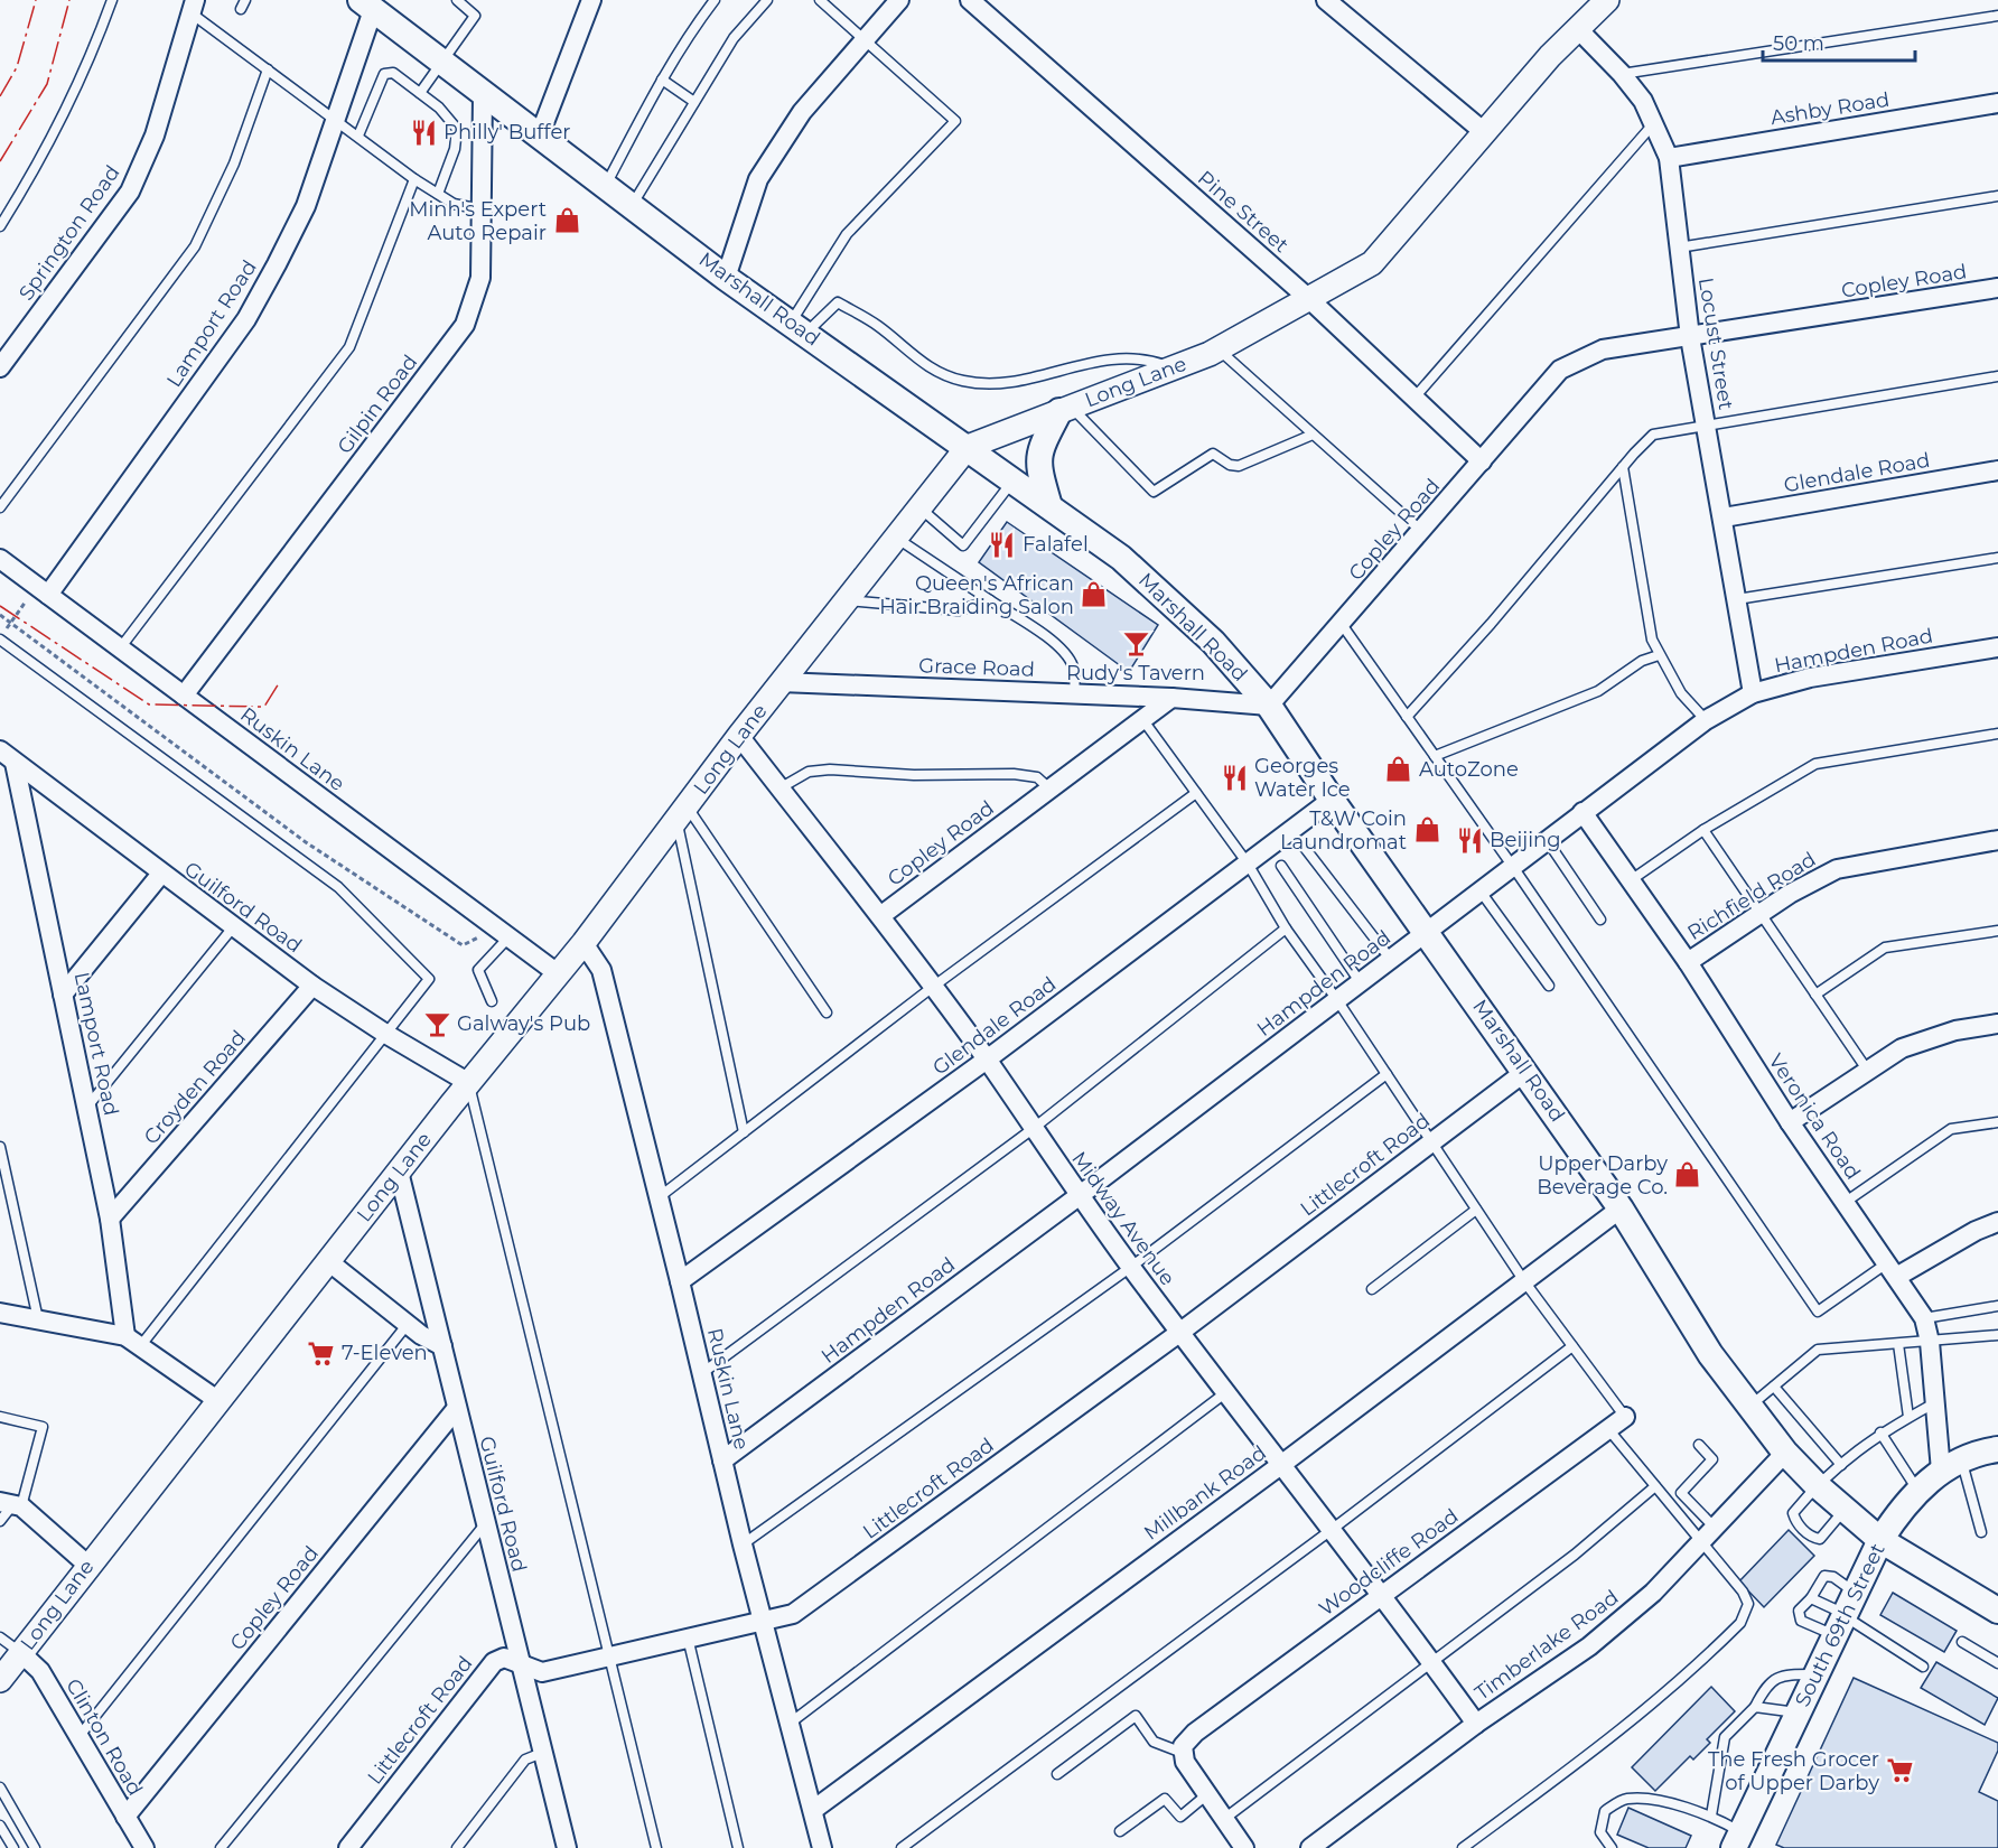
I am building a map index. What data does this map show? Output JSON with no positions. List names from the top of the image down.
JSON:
{
  "streets": {
    "main road": ["Marshall Road", "South 69th Street"],
    "street": [
      "Ashby Road",
      "Pine Street",
      "Springton Road",
      "Copley Road",
      "Lamport Road",
      "Locust Street",
      "Long Lane",
      "Gilpin Road",
      "Glendale Road",
      "Hampden Road",
      "Grace Road",
      "Ruskin Lane",
      "Richfield Road",
      "Guilford Road",
      "Croyden Road",
      "Veronica Road",
      "Littlecroft Road",
      "Midway Avenue",
      "Millbank Road",
      "Woodcliffe Road",
      "Timberlake Road",
      "Clinton Road"
    ]
  },
  "crossings": [
    ["Ashby Road", "Locust Street"],
    ["Pine Street", "Copley Road"],
    ["Pine Street", "Long Lane"],
    ["Copley Road", "Marshall Road"],
    ["Copley Road", "Locust Street"],
    ["Copley Road", "Grace Road"],
    ["Copley Road", "Guilford Road"],
    ["Copley Road", "Midway Avenue"],
    ["Copley Road", "Clinton Road"],
    ["Marshall Road", "Lamport Road"],
    ["Marshall Road", "Long Lane"],
    ["Marshall Road", "Gilpin Road"],
    ["Marshall Road", "Glendale Road"],
    ["Marshall Road", "Hampden Road"],
    ["Marshall Road", "Littlecroft Road"],
    ["Marshall Road", "Millbank Road"],
    ["Marshall Road", "South 69th Street"],
    ["Marshall Road", "Timberlake Road"],
    ["Lamport Road", "Ruskin Lane"],
    ["Lamport Road", "Guilford Road"],
    ["Lamport Road", "Croyden Road"],
    ["Locust Street", "Long Lane"],
    ["Locust Street", "Glendale Road"],
    ["Locust Street", "Hampden Road"],
    ["Long Lane", "Grace Road"],
    ["Long Lane", "Ruskin Lane"],
    ["Long Lane", "Guilford Road"],
    ["Long Lane", "Midway Avenue"],
    ["Long Lane", "Clinton Road"],
    ["Gilpin Road", "Ruskin Lane"],
    ["Glendale Road", "Ruskin Lane"],
    ["Glendale Road", "Midway Avenue"],
    ["Hampden Road", "Ruskin Lane"],
    ["Hampden Road", "Veronica Road"],
    ["Hampden Road", "Midway Avenue"],
    ["Ruskin Lane", "Littlecroft Road"],
    ["Ruskin Lane", "Millbank Road"],
    ["Richfield Road", "Veronica Road"],
    ["Guilford Road", "Croyden Road"],
    ["Guilford Road", "Littlecroft Road"],
    ["Veronica Road", "South 69th Street"],
    ["Littlecroft Road", "Midway Avenue"],
    ["Midway Avenue", "Millbank Road"],
    ["Midway Avenue", "Woodcliffe Road"],
    ["Midway Avenue", "Timberlake Road"]
  ],
  "places": {
    "restaurant": [
      "Philly' Buffer",
      "Falafel",
      "Georges Water Ice",
      "Beijing"
    ],
    "shop": [
      "Minh's Expert Auto Repair",
      "Queen's African Hair Braiding Salon",
      "AutoZone",
      "T&W Coin Laundromat",
      "Upper Darby Beverage Co."
    ],
    "bar": ["Rudy's Tavern", "Galway's Pub"],
    "supermarket": ["7-Eleven", "The Fresh Grocer of Upper Darby"]
  },
  "scale_bar": "50 m"
}
